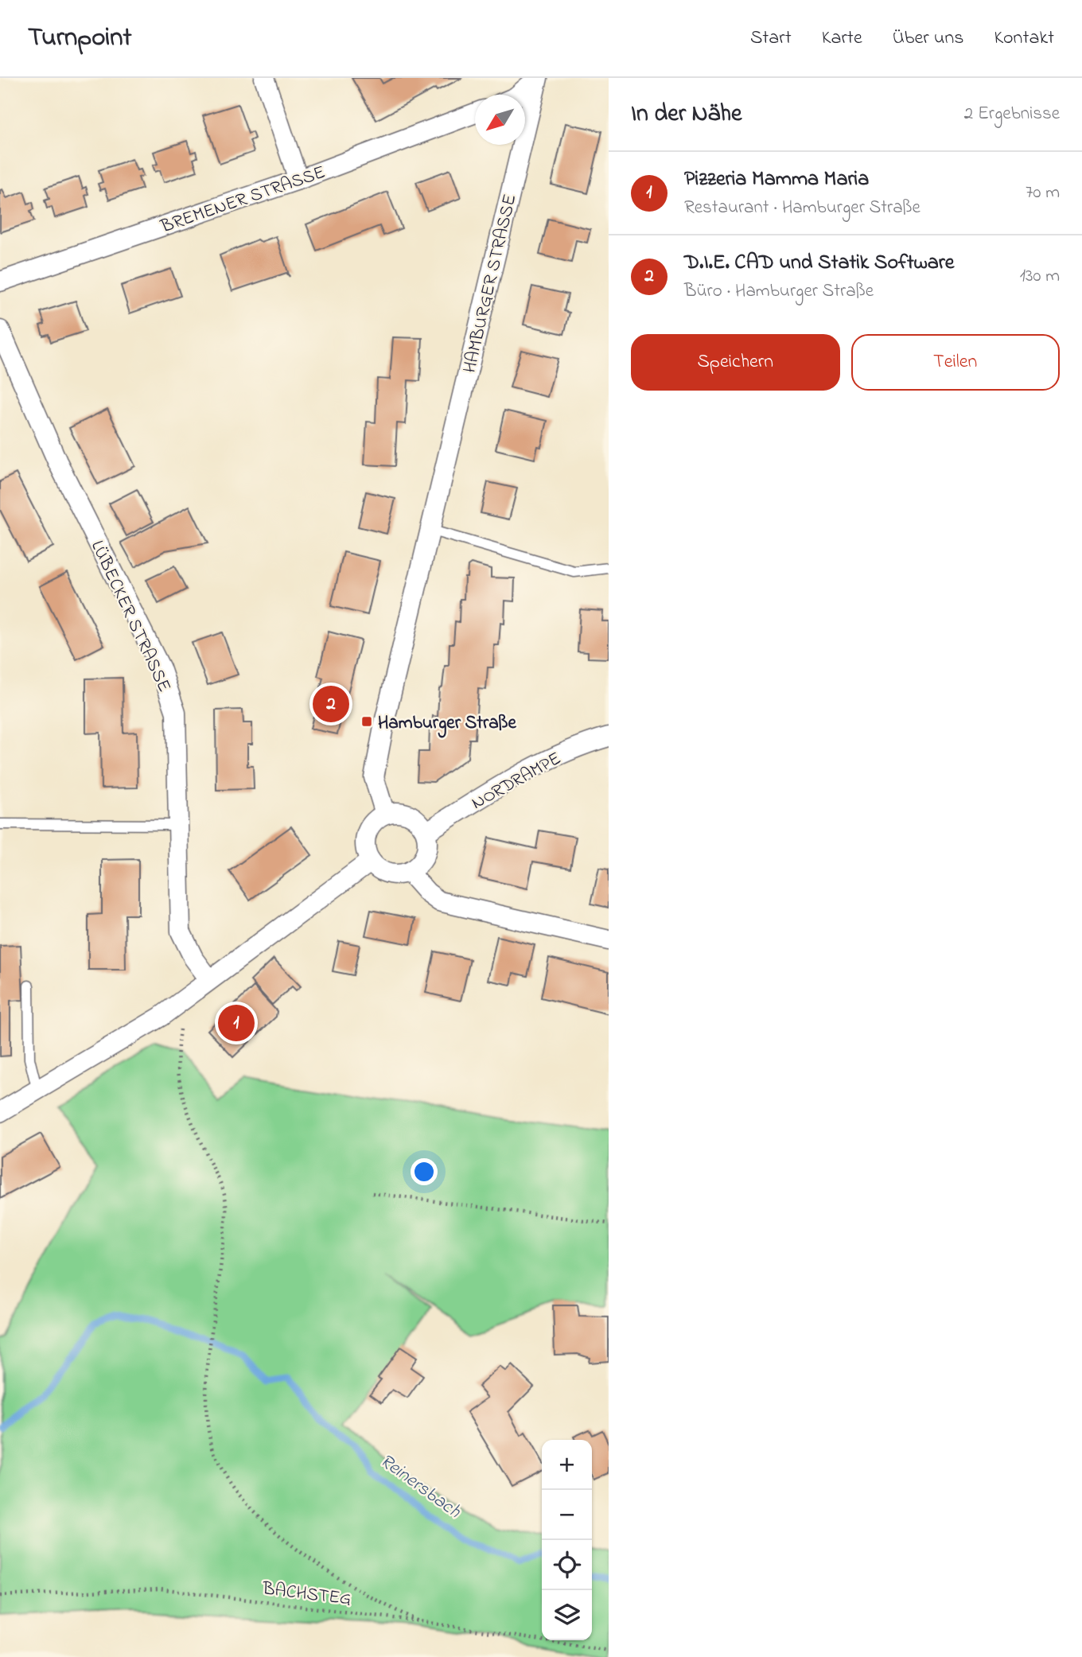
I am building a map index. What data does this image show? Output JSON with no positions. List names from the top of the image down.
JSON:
{
  "streets": {
    "street": [
      "BREMENER STRASSE",
      "HAMBURGER STRASSE",
      "LÜBECKER STRASSE",
      "NORDRAMPE"
    ],
    "path": ["BACHSTEG"]
  },
  "crossings": [
    ["HAMBURGER STRASSE", "NORDRAMPE"]
  ],
  "water": ["Reinersbach"],
  "places": {
    "transit": ["Hamburger Straße"]
  },
  "north": "bottom left",
  "page": {
    "header": "Turnpoint",
    "nav": [
      "Start",
      "Karte",
      "Über uns",
      "Kontakt"
    ],
    "heading": ["In der Nähe", "2 Ergebnisse"],
    "list": [
      {
        "mark": "1",
        "name": "Pizzeria Mamma Maria",
        "note": "Restaurant · Hamburger Straße",
        "value": "70 m"
      },
      {
        "mark": "2",
        "name": "D.I.E. CAD und Statik Software",
        "note": "Büro · Hamburger Straße",
        "value": "130 m"
      }
    ],
    "buttons": ["Speichern", "Teilen"],
    "pins": ["2", "1"],
    "map_buttons": ["+", "−"]
  }
}
